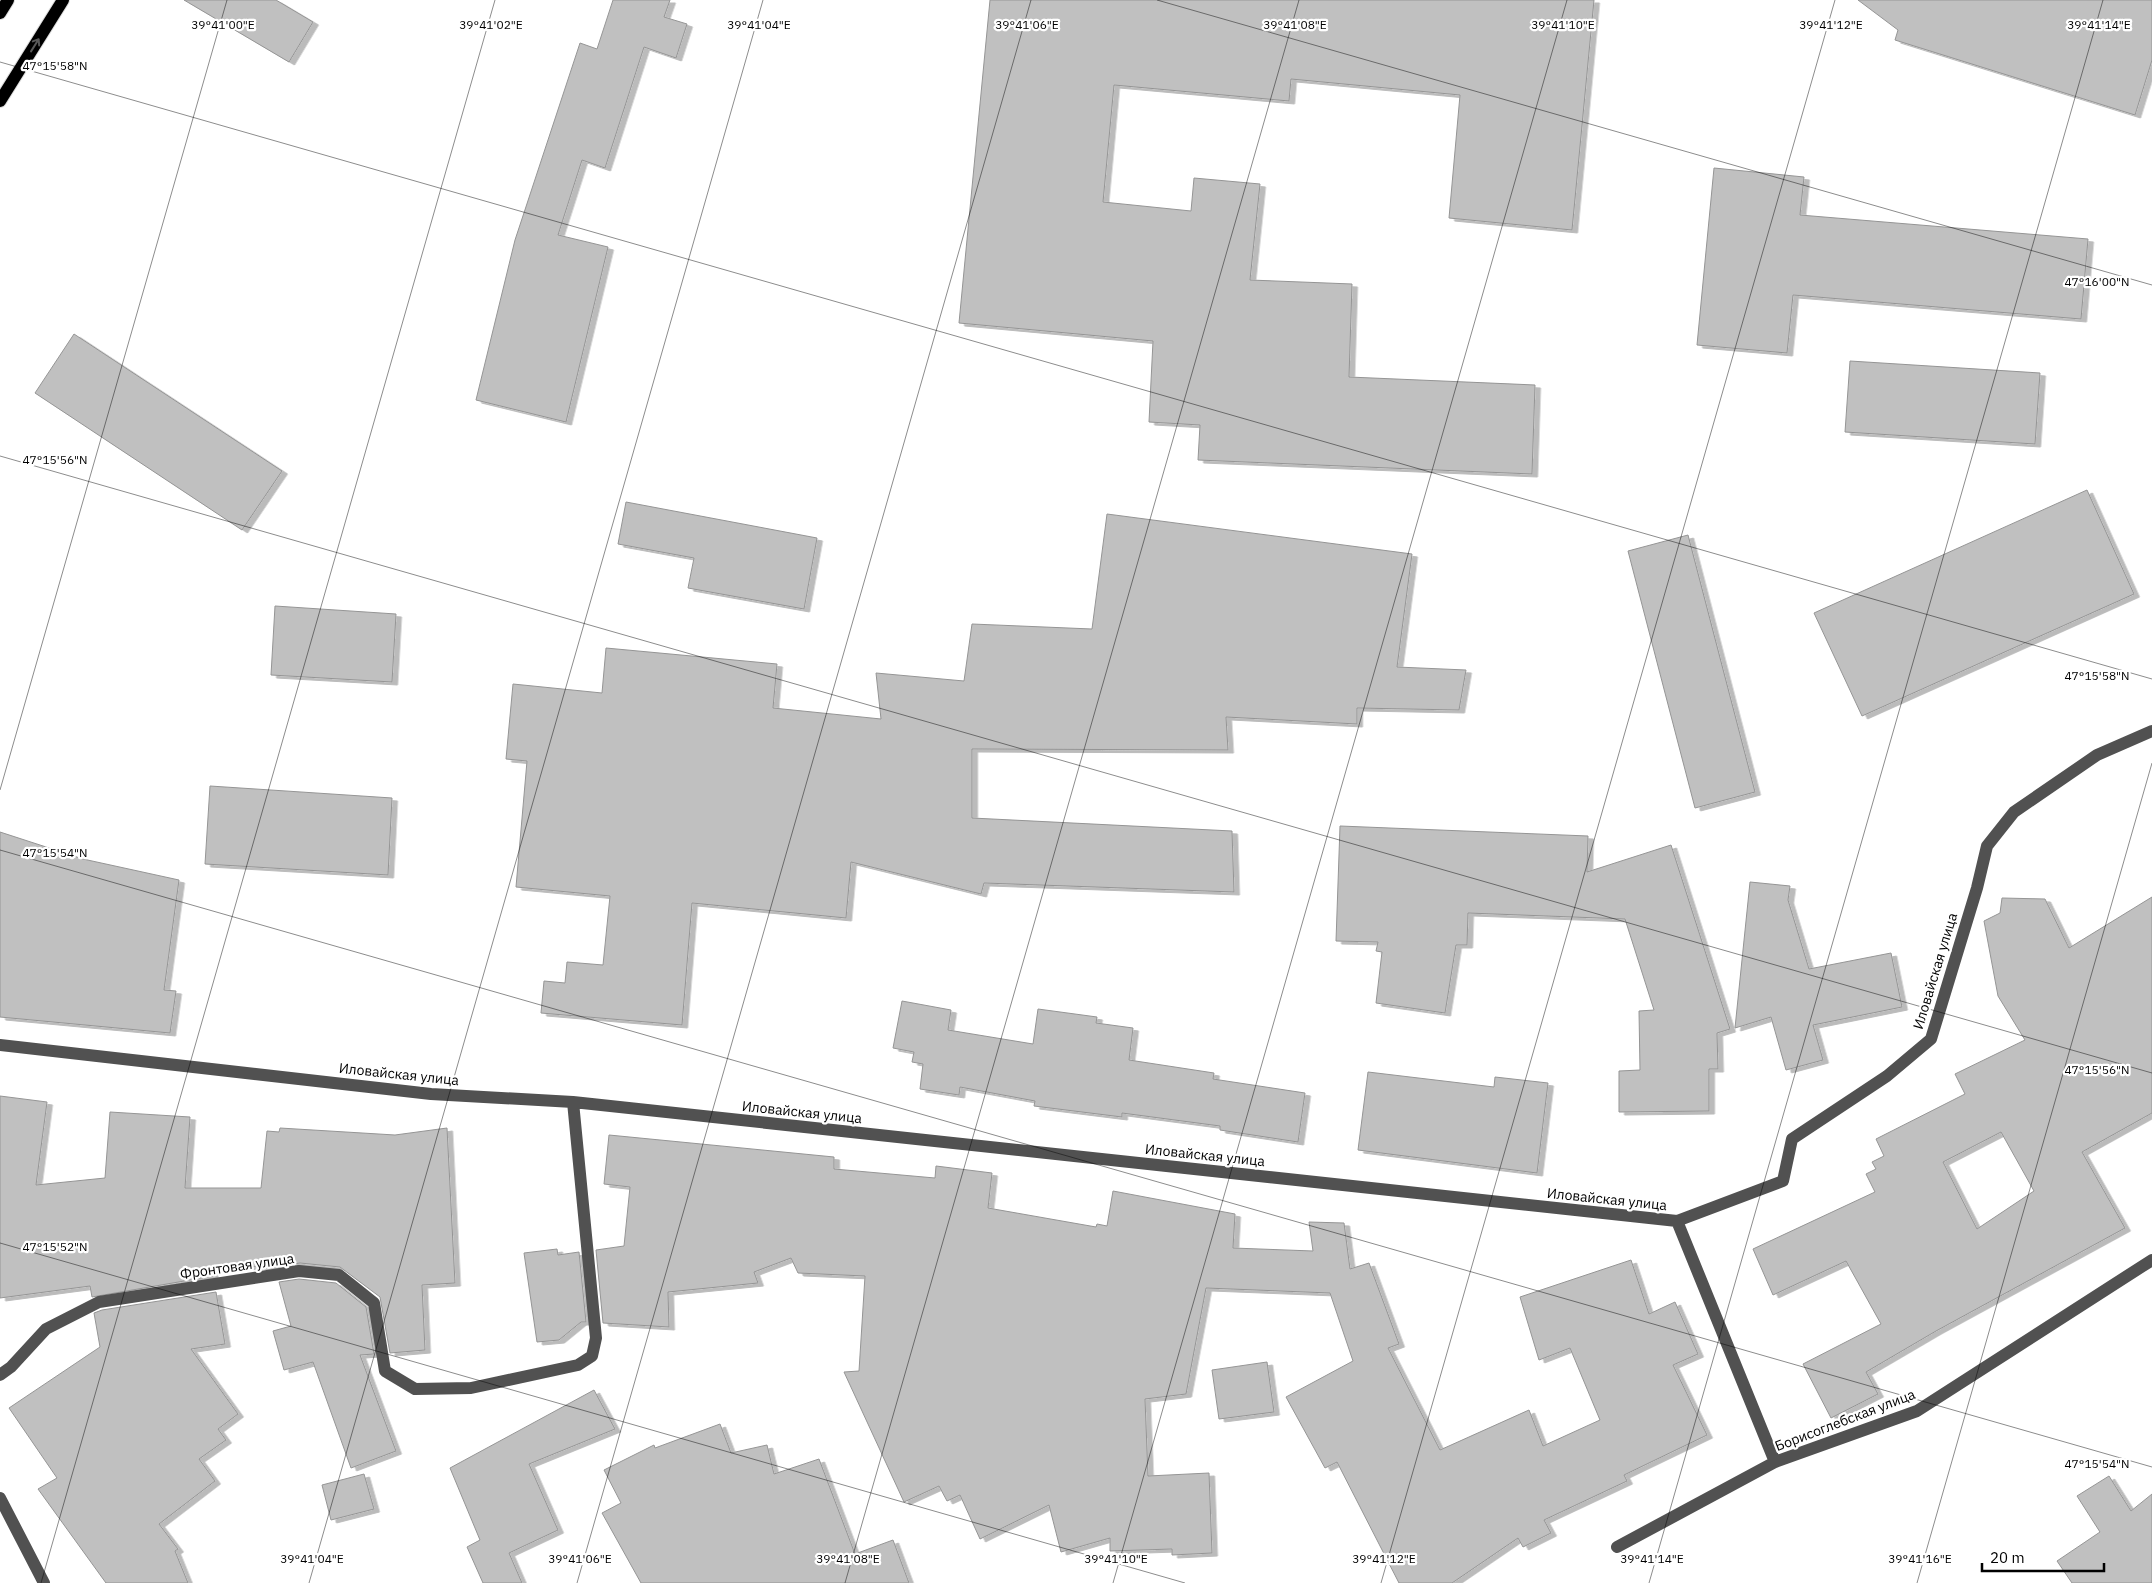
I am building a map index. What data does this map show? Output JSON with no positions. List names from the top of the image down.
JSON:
{
  "streets": {
    "street": ["Иловайская улица", "Фронтовая улица", "Борисоглебская улица"]
  },
  "crossings": [
    ["Иловайская улица", "Фронтовая улица"]
  ],
  "scale_bar": "20 m",
  "coordinates": [
    "39°41'00\"E",
    "39°41'02\"E",
    "39°41'04\"E",
    "39°41'06\"E",
    "39°41'08\"E",
    "39°41'10\"E",
    "39°41'12\"E",
    "39°41'14\"E",
    "47°15'58\"N",
    "47°16'00\"N",
    "47°15'56\"N",
    "47°15'54\"N",
    "47°15'52\"N",
    "39°41'16\"E"
  ]
}
